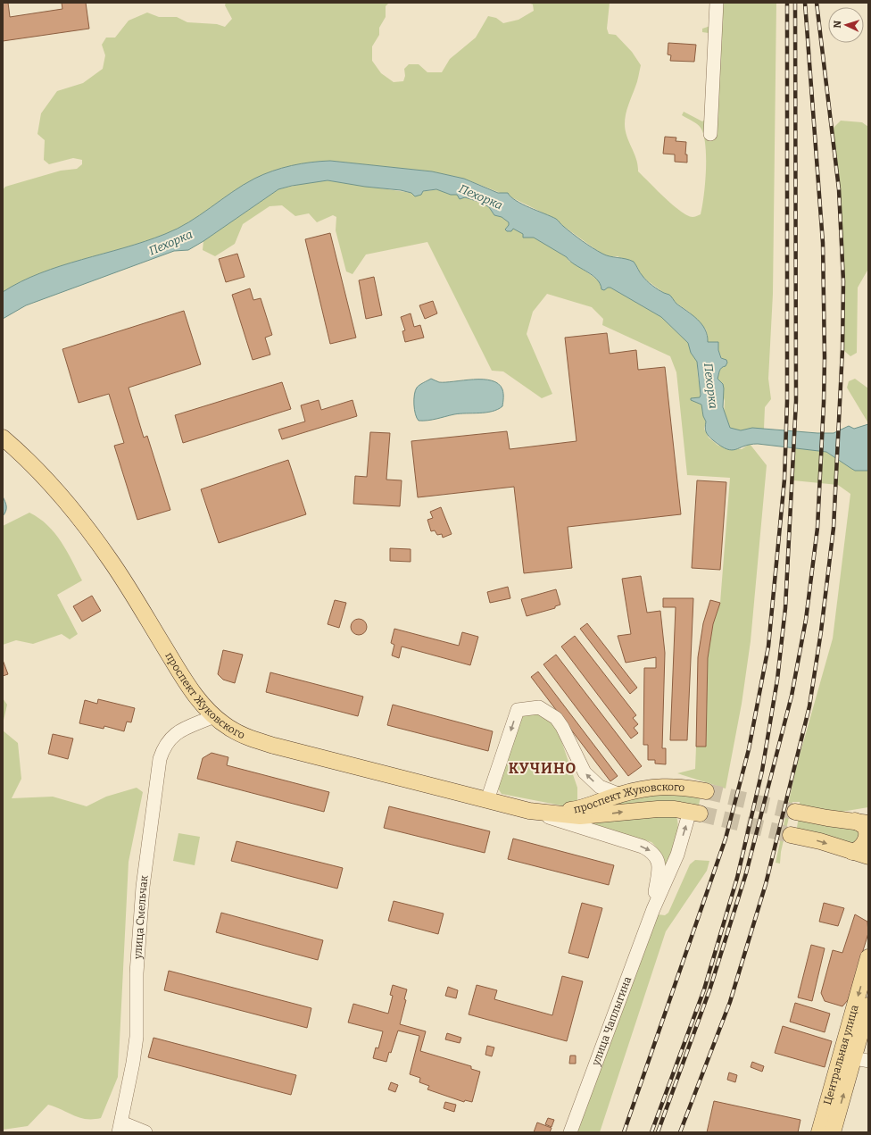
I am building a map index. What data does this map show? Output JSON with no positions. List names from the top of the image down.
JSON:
{
  "streets": {
    "main road": ["проспект Жуковского", "Центральная улица"],
    "street": ["улица Смельчак", "улица Чаплыгина"]
  },
  "crossings": [
    ["проспект Жуковского", "улица Смельчак"],
    ["проспект Жуковского", "улица Чаплыгина"]
  ],
  "districts": ["КУЧИНО"],
  "water": ["Пехорка"],
  "north": "left"
}
